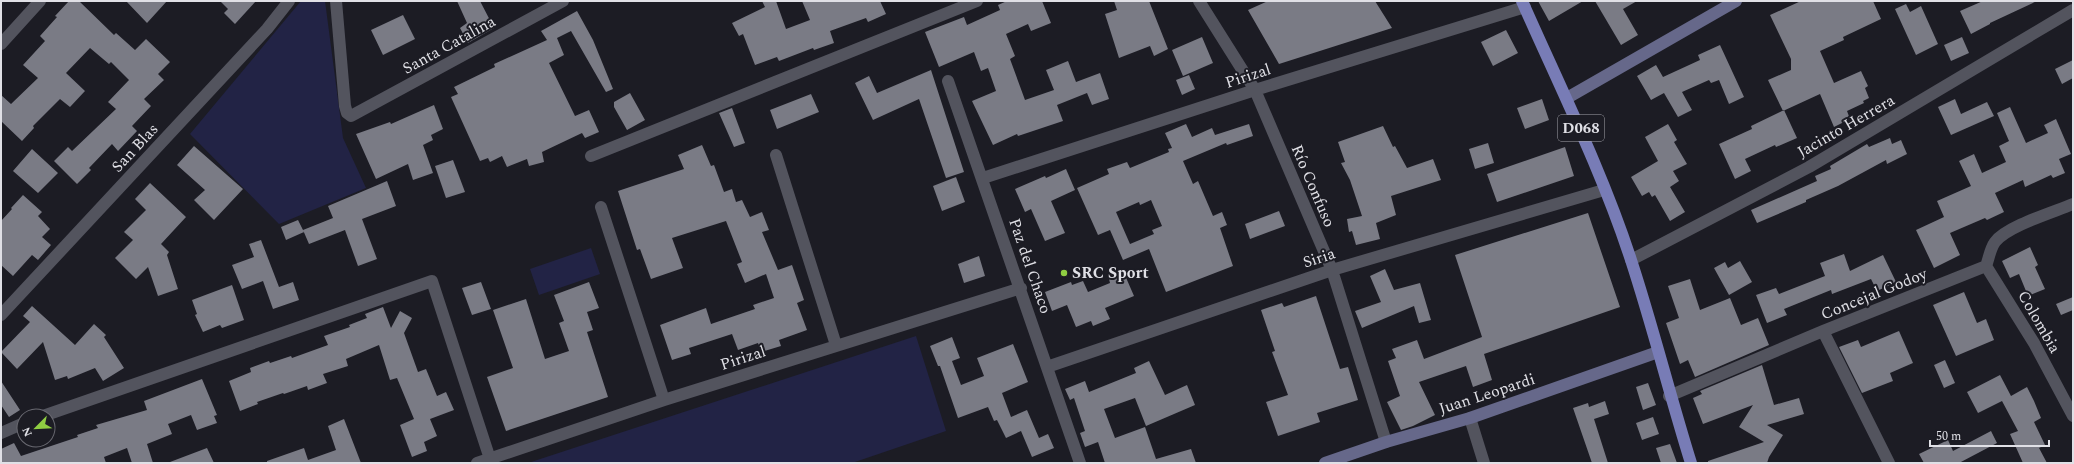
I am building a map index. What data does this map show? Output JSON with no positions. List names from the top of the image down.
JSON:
{
  "streets": {
    "main road": ["D068", "Juan Leopardi"],
    "street": [
      "Santa Catalina",
      "Pirizal",
      "Jacinto Herrera",
      "San Blas",
      "Río Confuso",
      "Siria",
      "Paz del Chaco",
      "Concejal Godoy",
      "Colombia"
    ]
  },
  "crossings": [
    ["Pirizal", "D068"],
    ["Pirizal", "Río Confuso"],
    ["Pirizal", "Paz del Chaco"],
    ["Jacinto Herrera", "D068"],
    ["D068", "Siria"],
    ["D068", "Concejal Godoy"],
    ["D068", "Juan Leopardi"],
    ["Río Confuso", "Siria"],
    ["Río Confuso", "Juan Leopardi"],
    ["Siria", "Paz del Chaco"],
    ["Concejal Godoy", "Colombia"]
  ],
  "places": ["SRC Sport"],
  "scale_bar": "50 m",
  "north": "bottom left"
}
